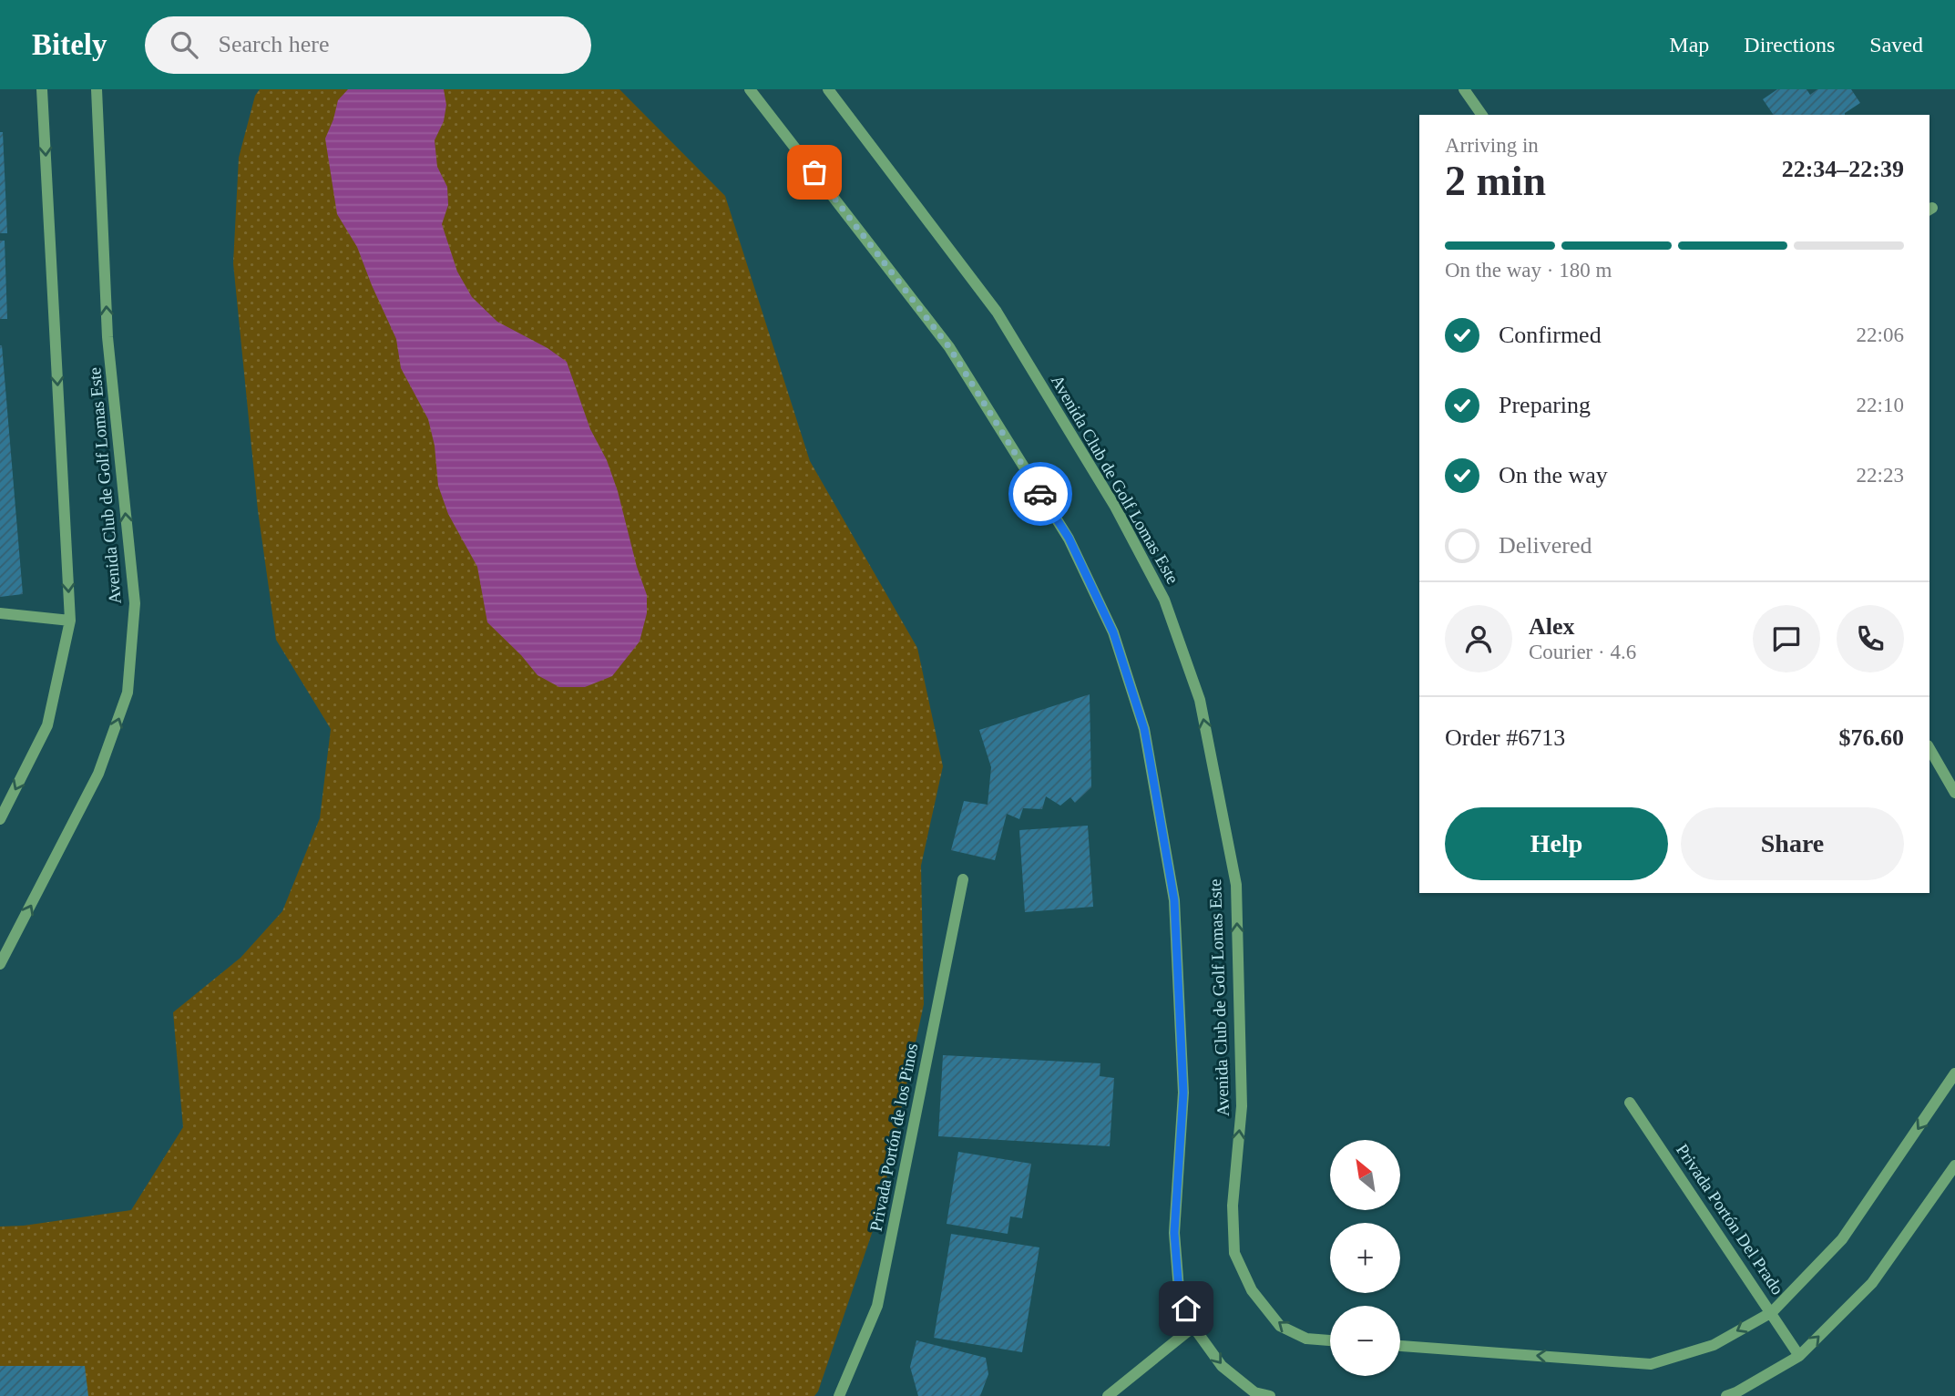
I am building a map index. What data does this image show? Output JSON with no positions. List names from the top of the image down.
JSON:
{
  "streets": {
    "street": ["Avenida Club de Golf Lomas Este", "Privada Portón de los Pinos", "Privada Portón Del Prado"]
  },
  "north": "top left",
  "page": {
    "header": "Bitely",
    "search": "Search here",
    "nav": ["Map", "Directions", "Saved"],
    "heading": ["2 min", "Arriving in", "22:34–22:39"],
    "panel": [
      "Alex",
      "Courier · 4.6",
      "Order #6713",
      "$76.60"
    ],
    "bar": "On the way · 180 m",
    "list": [
      ["Confirmed", "22:06"],
      ["Preparing", "22:10"],
      ["On the way", "22:23"],
      "Delivered"
    ],
    "buttons": ["Help", "Share"],
    "map_buttons": ["+", "−"]
  }
}
